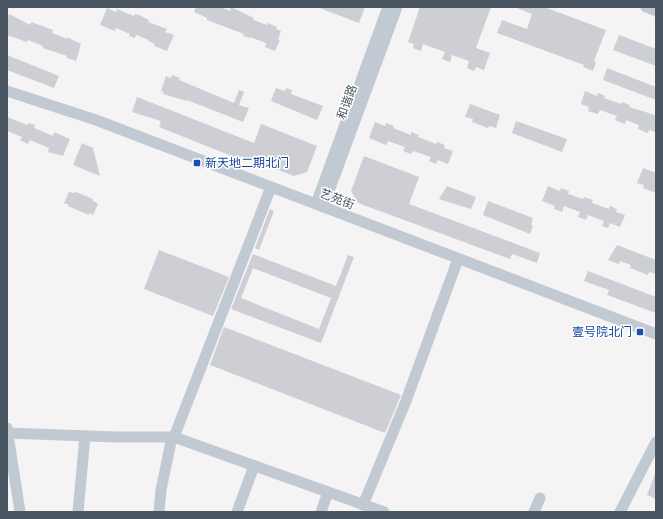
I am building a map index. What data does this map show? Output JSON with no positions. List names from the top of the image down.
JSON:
{
  "streets": {
    "street": ["和谐路", "艺苑街"]
  },
  "crossings": [
    ["和谐路", "艺苑街"]
  ],
  "places": {
    "transit": ["新天地二期北门", "壹号院北门"]
  }
}
